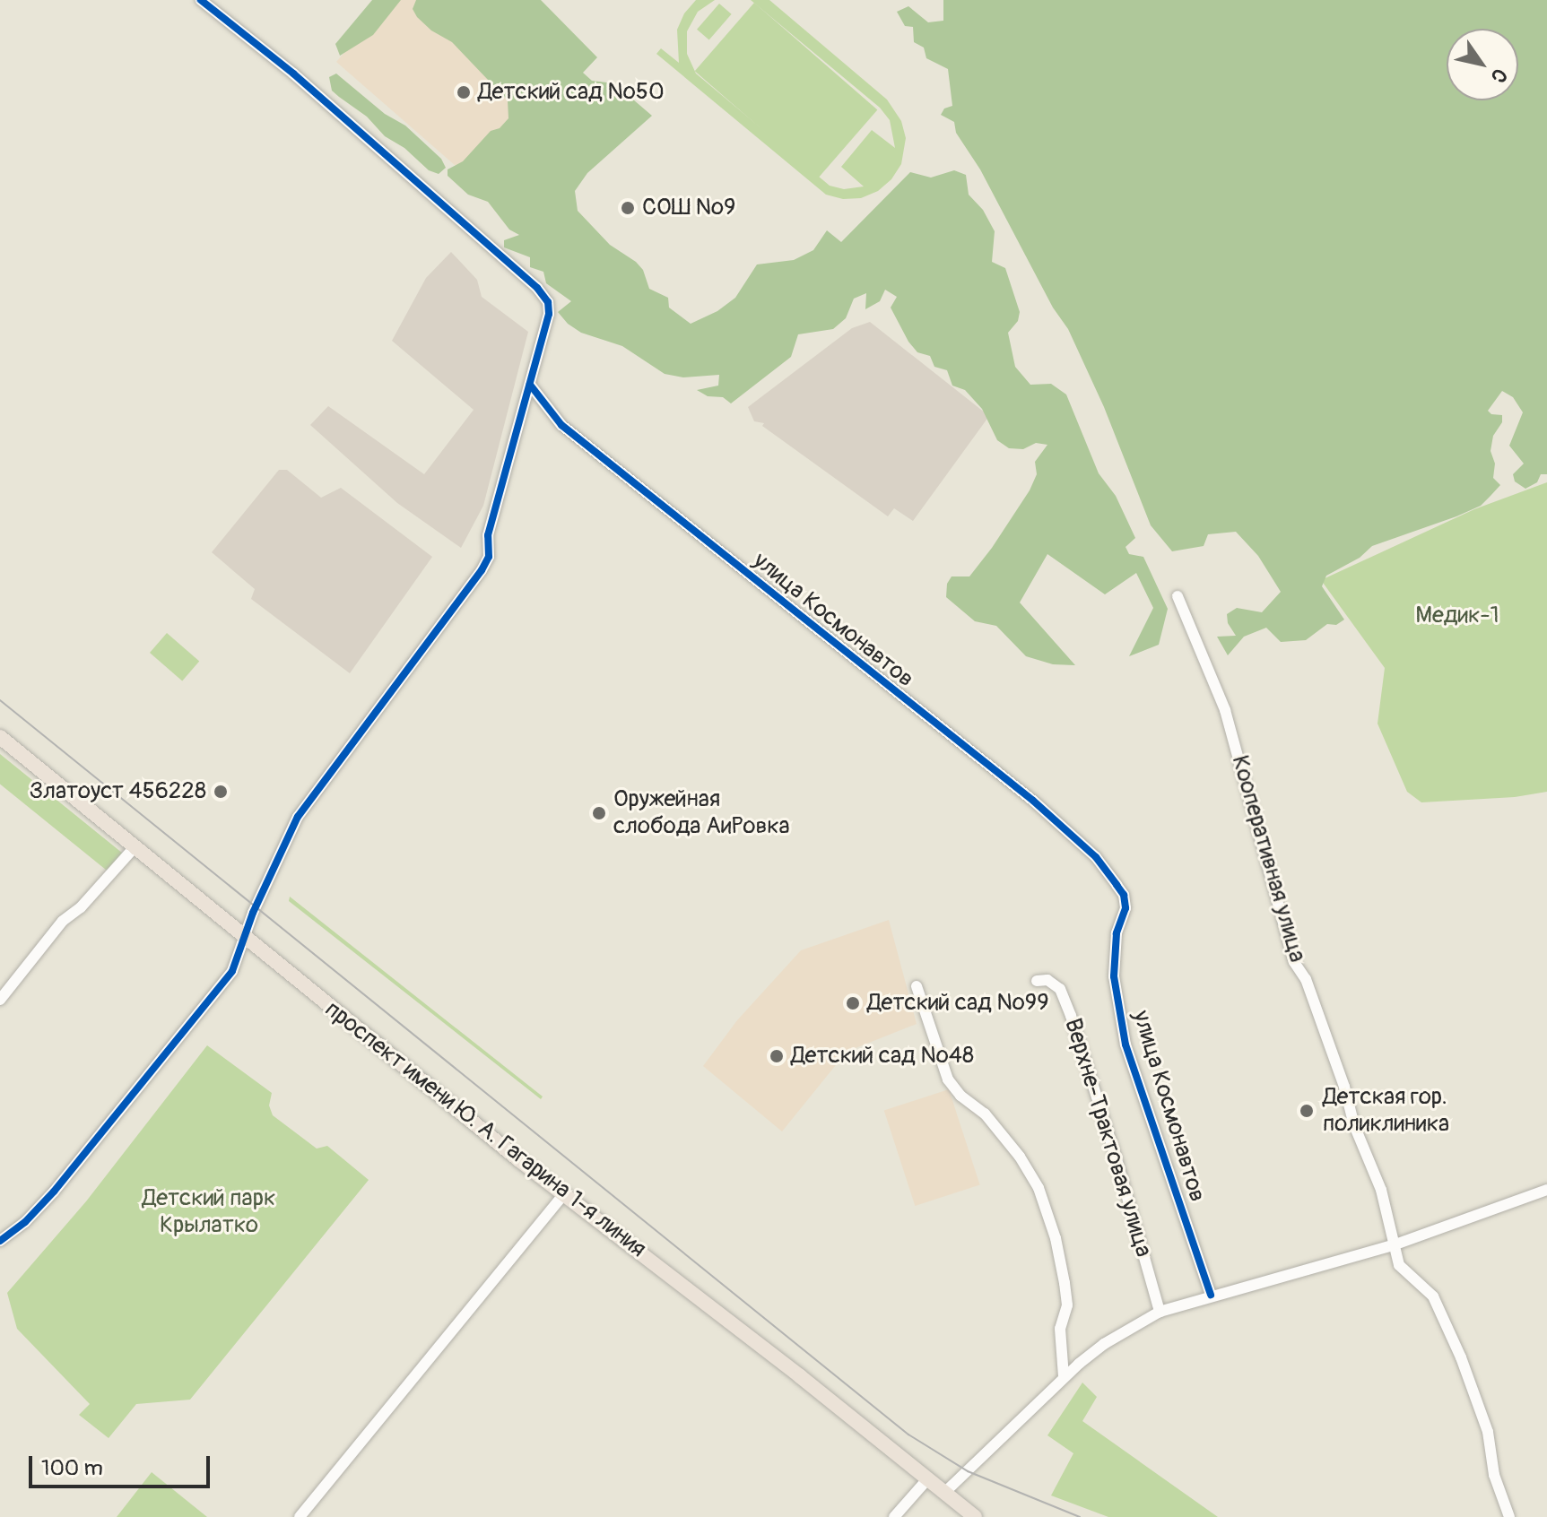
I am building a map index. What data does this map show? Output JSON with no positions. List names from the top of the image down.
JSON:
{
  "streets": {
    "main road": ["проспект имени Ю. А. Гагарина 1-я линия"],
    "street": ["улица Космонавтов", "Кооперативная улица", "Верхне-Трактовая улица"]
  },
  "parks": ["Медик-1", "Детский парк Крылатко"],
  "places": [
    "Детский сад №50",
    "СОШ №9",
    "Златоуст 456228",
    "Оружейная слобода АиРовка",
    "Детский сад №99",
    "Детский сад №48",
    "Детская гор. поликлиника"
  ],
  "scale_bar": "100 m",
  "north": "bottom right"
}
